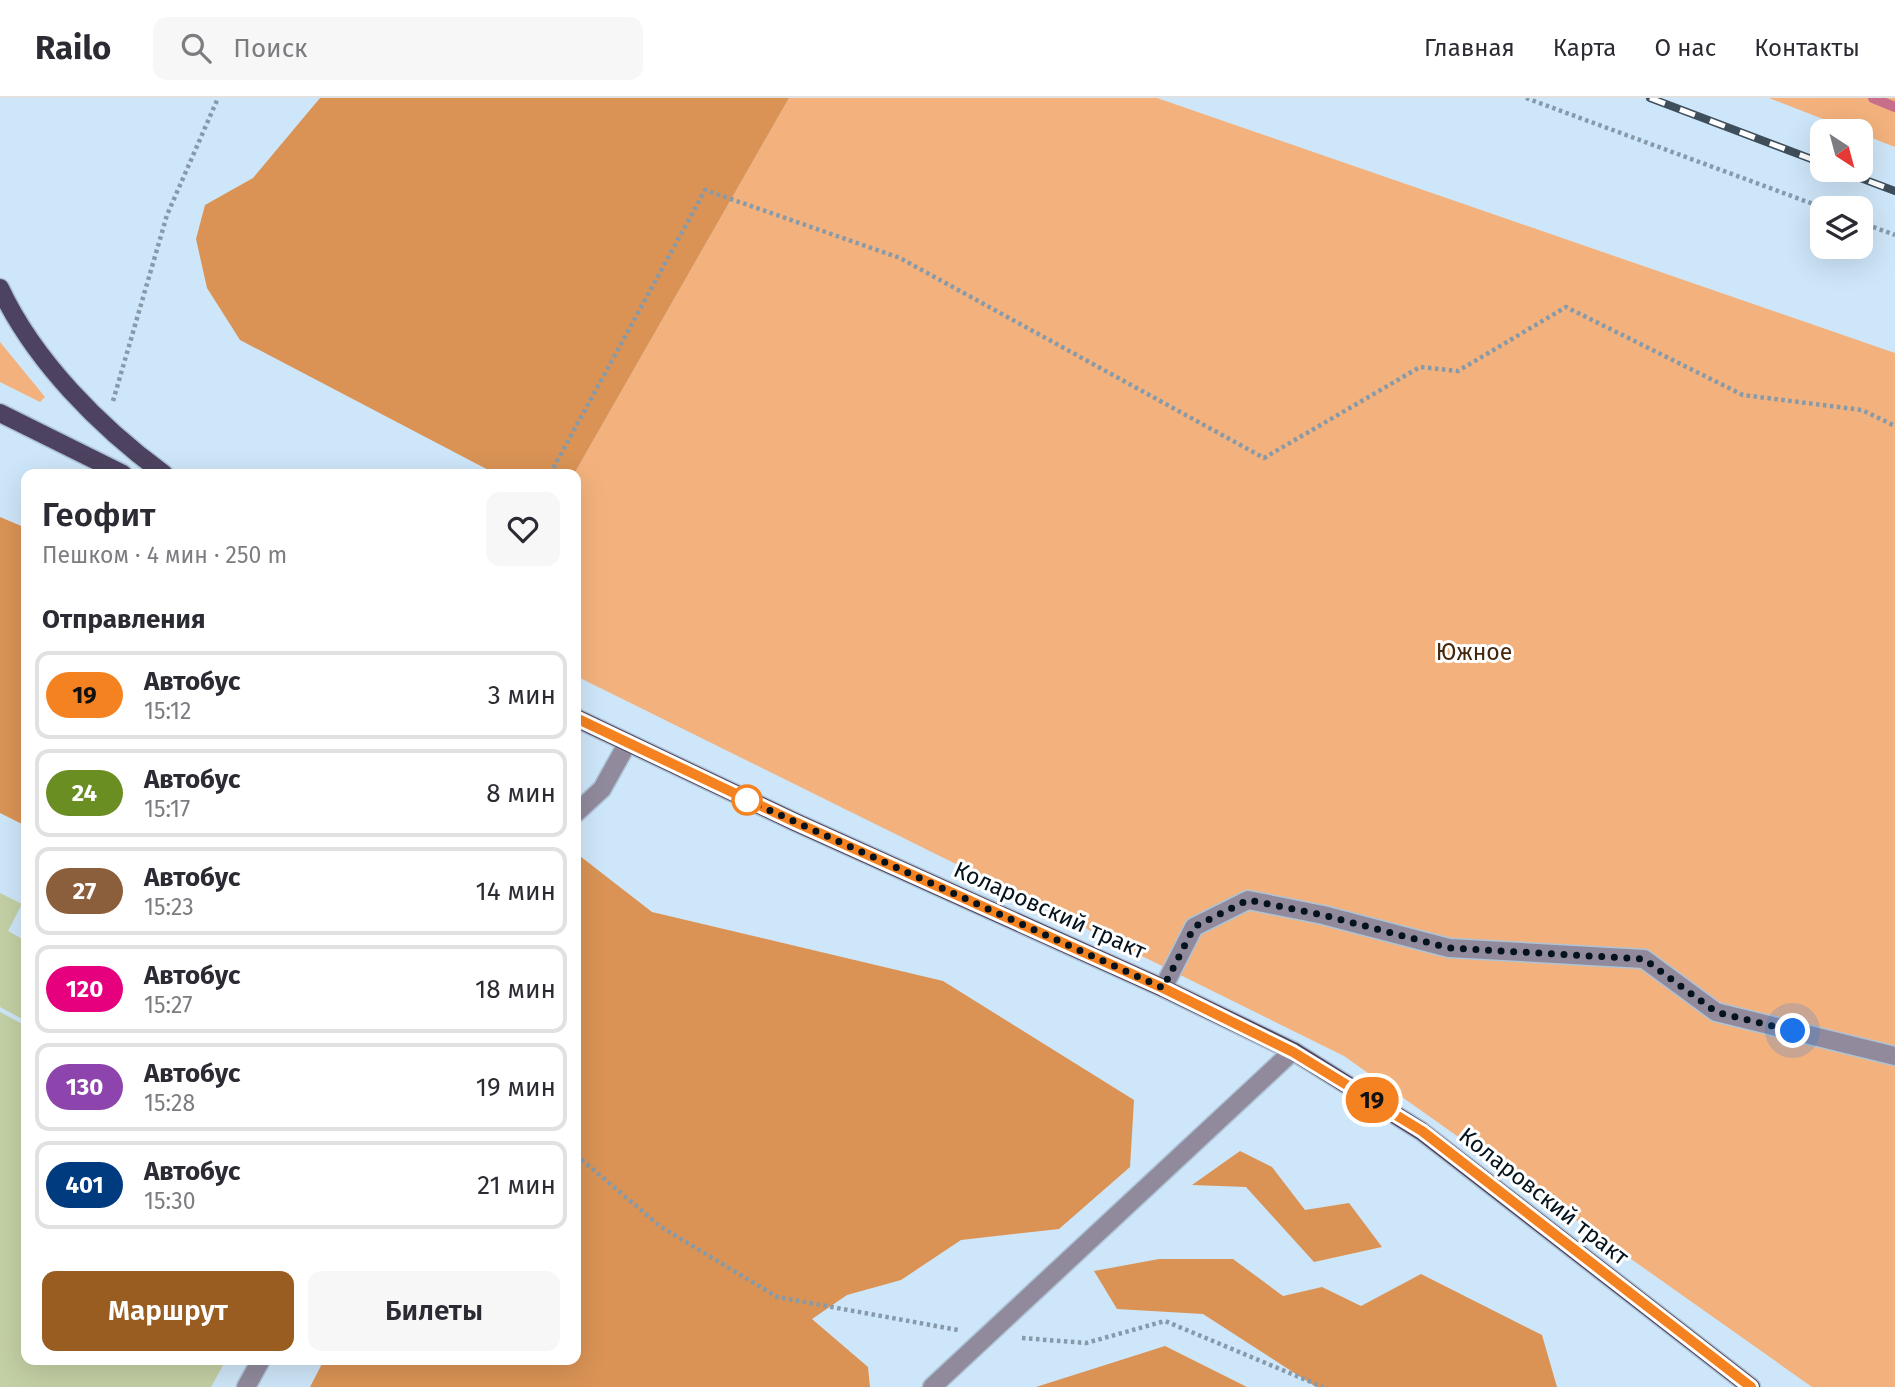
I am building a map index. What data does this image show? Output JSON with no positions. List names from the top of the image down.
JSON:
{
  "streets": {
    "main road": ["Коларовский тракт"]
  },
  "parks": ["Южное"],
  "lines": ["bus line 19"],
  "north": "bottom right",
  "page": {
    "header": "Railo",
    "search": "Поиск",
    "nav": [
      "Главная",
      "Карта",
      "О нас",
      "Контакты"
    ],
    "on_map": "19",
    "heading": [
      ["Геофит", "Пешком · 4 мин · 250 m"],
      "Отправления"
    ],
    "list": [
      {
        "mark": "19",
        "name": "Автобус",
        "note": "15:12",
        "value": "3 мин"
      },
      {
        "mark": "24",
        "name": "Автобус",
        "note": "15:17",
        "value": "8 мин"
      },
      {
        "mark": "27",
        "name": "Автобус",
        "note": "15:23",
        "value": "14 мин"
      },
      {
        "mark": "120",
        "name": "Автобус",
        "note": "15:27",
        "value": "18 мин"
      },
      {
        "mark": "130",
        "name": "Автобус",
        "note": "15:28",
        "value": "19 мин"
      },
      {
        "mark": "401",
        "name": "Автобус",
        "note": "15:30",
        "value": "21 мин"
      }
    ],
    "buttons": ["Маршрут", "Билеты"]
  }
}
